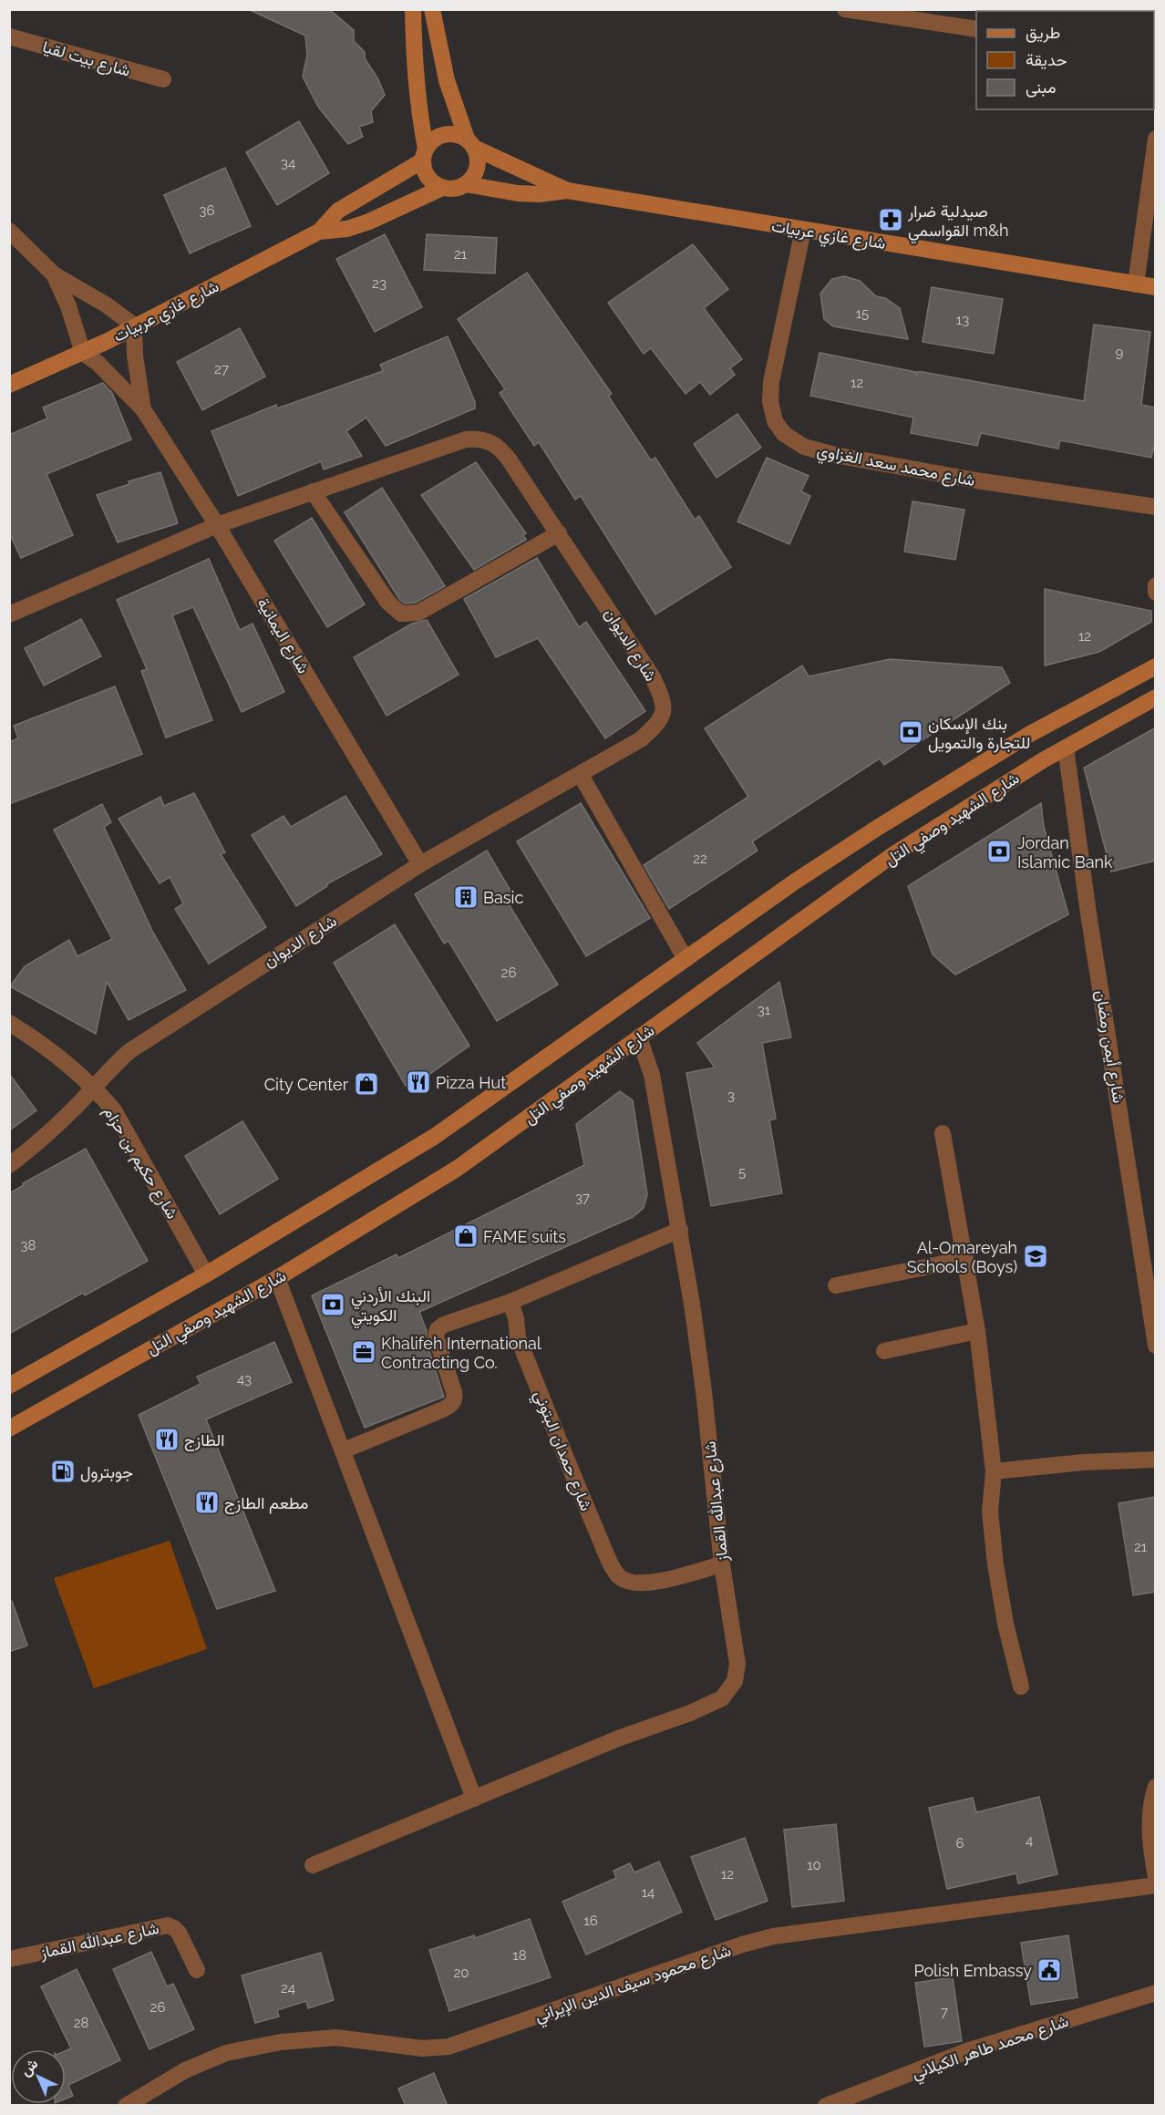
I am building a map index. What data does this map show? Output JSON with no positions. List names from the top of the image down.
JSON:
{
  "streets": {
    "main road": ["شارع غازي عربيات", "شارع الشهيد وصفي التل"],
    "street": [
      "شارع بيت لقيا",
      "شارع محمد سعد الغزاوي",
      "شارع اليمانية",
      "شارع الديوان",
      "شارع أيمن رمضان",
      "شارع حكيم بن حزام",
      "شارع حمدان البتوني",
      "شارع عبدالله القماز",
      "شارع محمود سيف الدين الإيراني",
      "شارع محمد طاهر الكيلاني"
    ]
  },
  "crossings": [
    ["شارع غازي عربيات", "شارع محمد سعد الغزاوي"],
    ["شارع غازي عربيات", "شارع اليمانية"],
    ["شارع اليمانية", "شارع الديوان"],
    ["شارع الديوان", "شارع حكيم بن حزام"],
    ["شارع الشهيد وصفي التل", "شارع أيمن رمضان"],
    ["شارع الشهيد وصفي التل", "شارع حكيم بن حزام"],
    ["شارع الشهيد وصفي التل", "شارع عبدالله القماز"],
    ["شارع حمدان البتوني", "شارع عبدالله القماز"]
  ],
  "places": {
    "pharmacy": ["صيدلية ضرار القواسمي m&h"],
    "bank": ["بنك الإسكان للتجارة والتمويل", "Jordan Islamic Bank", "البنك الأردني الكويتي"],
    "building": ["Basic"],
    "restaurant": ["Pizza Hut", "الطازج", "مطعم الطازج"],
    "shop": ["City Center", "FAME suits"],
    "school or university": ["Al-Omareyah Schools (Boys)"],
    "office": ["Khalifeh International Contracting Co."],
    "fuel station": ["جوبترول"],
    "public building": ["Polish Embassy"]
  },
  "house_numbers": [
    "34",
    "36",
    "21",
    "23",
    "15",
    "13",
    "9",
    "27",
    "12",
    "12",
    "22",
    "26",
    "31",
    "3",
    "5",
    "37",
    "38",
    "43",
    "21",
    "4",
    "6",
    "10",
    "12",
    "14",
    "16",
    "18",
    "20",
    "24",
    "26",
    "7",
    "28"
  ],
  "legend": ["طريق", "حديقة", "مبنى"],
  "north": "top left"
}
